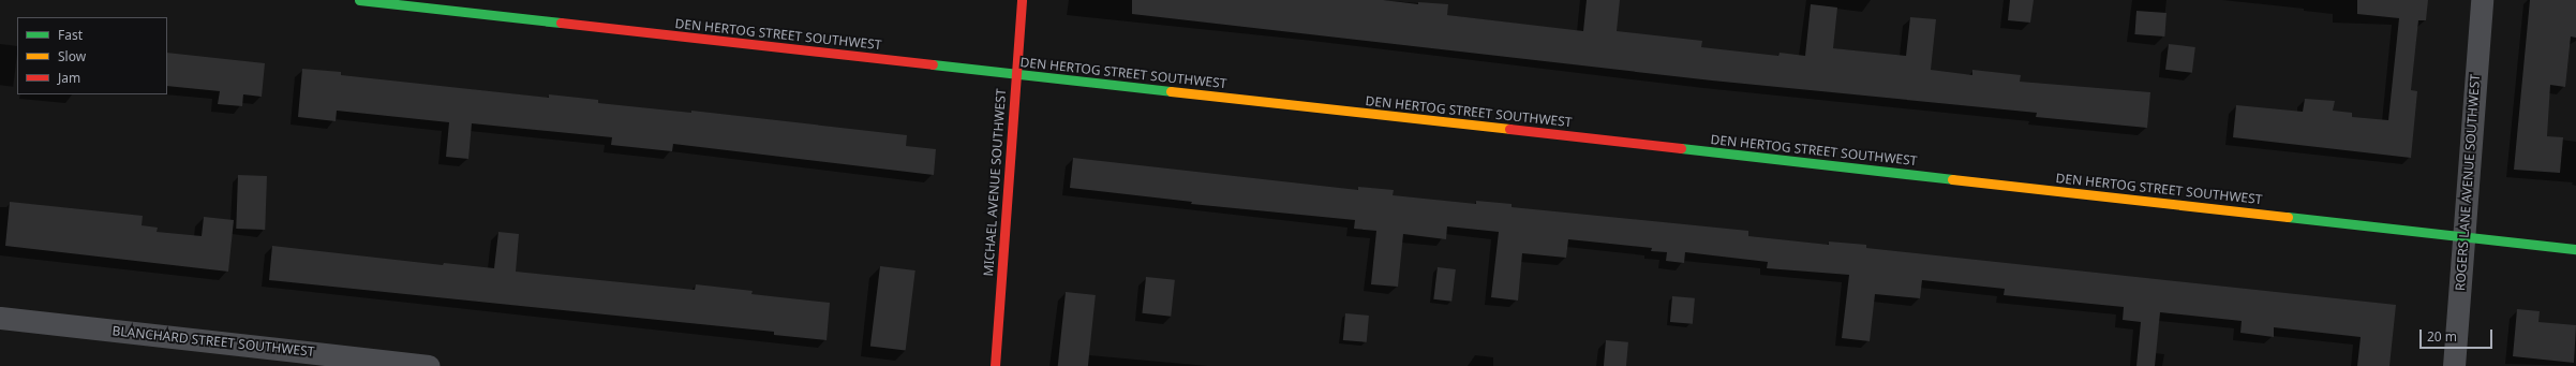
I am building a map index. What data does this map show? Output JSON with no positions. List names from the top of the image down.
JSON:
{
  "streets": {
    "street": [
      "DEN HERTOG STREET SOUTHWEST",
      "MICHAEL AVENUE SOUTHWEST",
      "ROGERS LANE AVENUE SOUTHWEST",
      "BLANCHARD STREET SOUTHWEST"
    ]
  },
  "crossings": [
    ["DEN HERTOG STREET SOUTHWEST", "MICHAEL AVENUE SOUTHWEST"],
    ["DEN HERTOG STREET SOUTHWEST", "ROGERS LANE AVENUE SOUTHWEST"]
  ],
  "legend": ["Fast", "Slow", "Jam"],
  "scale_bar": "20 m"
}
